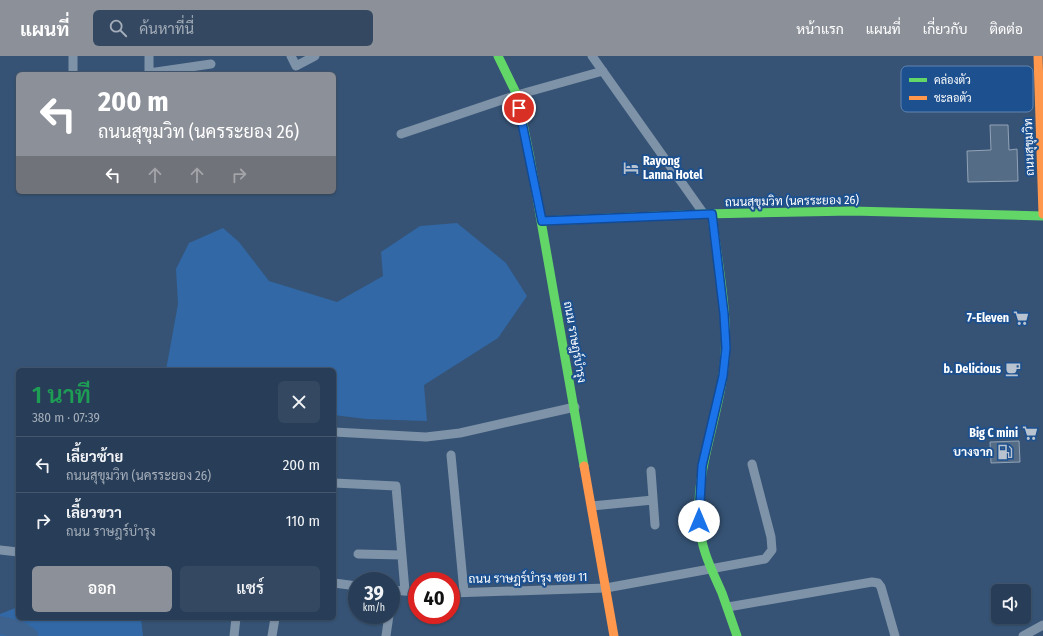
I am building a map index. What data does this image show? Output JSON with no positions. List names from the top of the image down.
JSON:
{
  "streets": {
    "street": [
      "ถนนสุขุมวิท",
      "ถนนสุขุมวิท (นครระยอง 26)",
      "ถนน ราษฎร์บำรุง",
      "ถนน ราษฎร์บำรุง ซอย 11"
    ]
  },
  "crossings": [
    ["ถนนสุขุมวิท", "ถนนสุขุมวิท (นครระยอง 26)"],
    ["ถนนสุขุมวิท (นครระยอง 26)", "ถนน ราษฎร์บำรุง"],
    ["ถนน ราษฎร์บำรุง", "ถนน ราษฎร์บำรุง ซอย 11"]
  ],
  "places": {
    "hotel": ["Rayong Lanna Hotel"],
    "supermarket": ["7-Eleven", "Big C mini"],
    "cafe": ["b. Delicious"],
    "fuel station": ["บางจาก"]
  },
  "legend": ["คล่องตัว", "ชะลอตัว"],
  "page": {
    "header": "แผนที่",
    "search": "ค้นหาที่นี่",
    "nav": [
      "หน้าแรก",
      "แผนที่",
      "เกี่ยวกับ",
      "ติดต่อ"
    ],
    "turn": ["200 m", "ถนนสุขุมวิท (นครระยอง 26)"],
    "heading": ["1 นาที", "380 m · 07:39"],
    "list": [
      {
        "name": "เลี้ยวซ้าย",
        "note": "ถนนสุขุมวิท (นครระยอง 26)",
        "value": "200 m"
      },
      {
        "name": "เลี้ยวขวา",
        "note": "ถนน ราษฎร์บำรุง",
        "value": "110 m"
      }
    ],
    "buttons": ["ออก", "แชร์"],
    "speed": "39 km/h",
    "limit": "40"
  }
}
